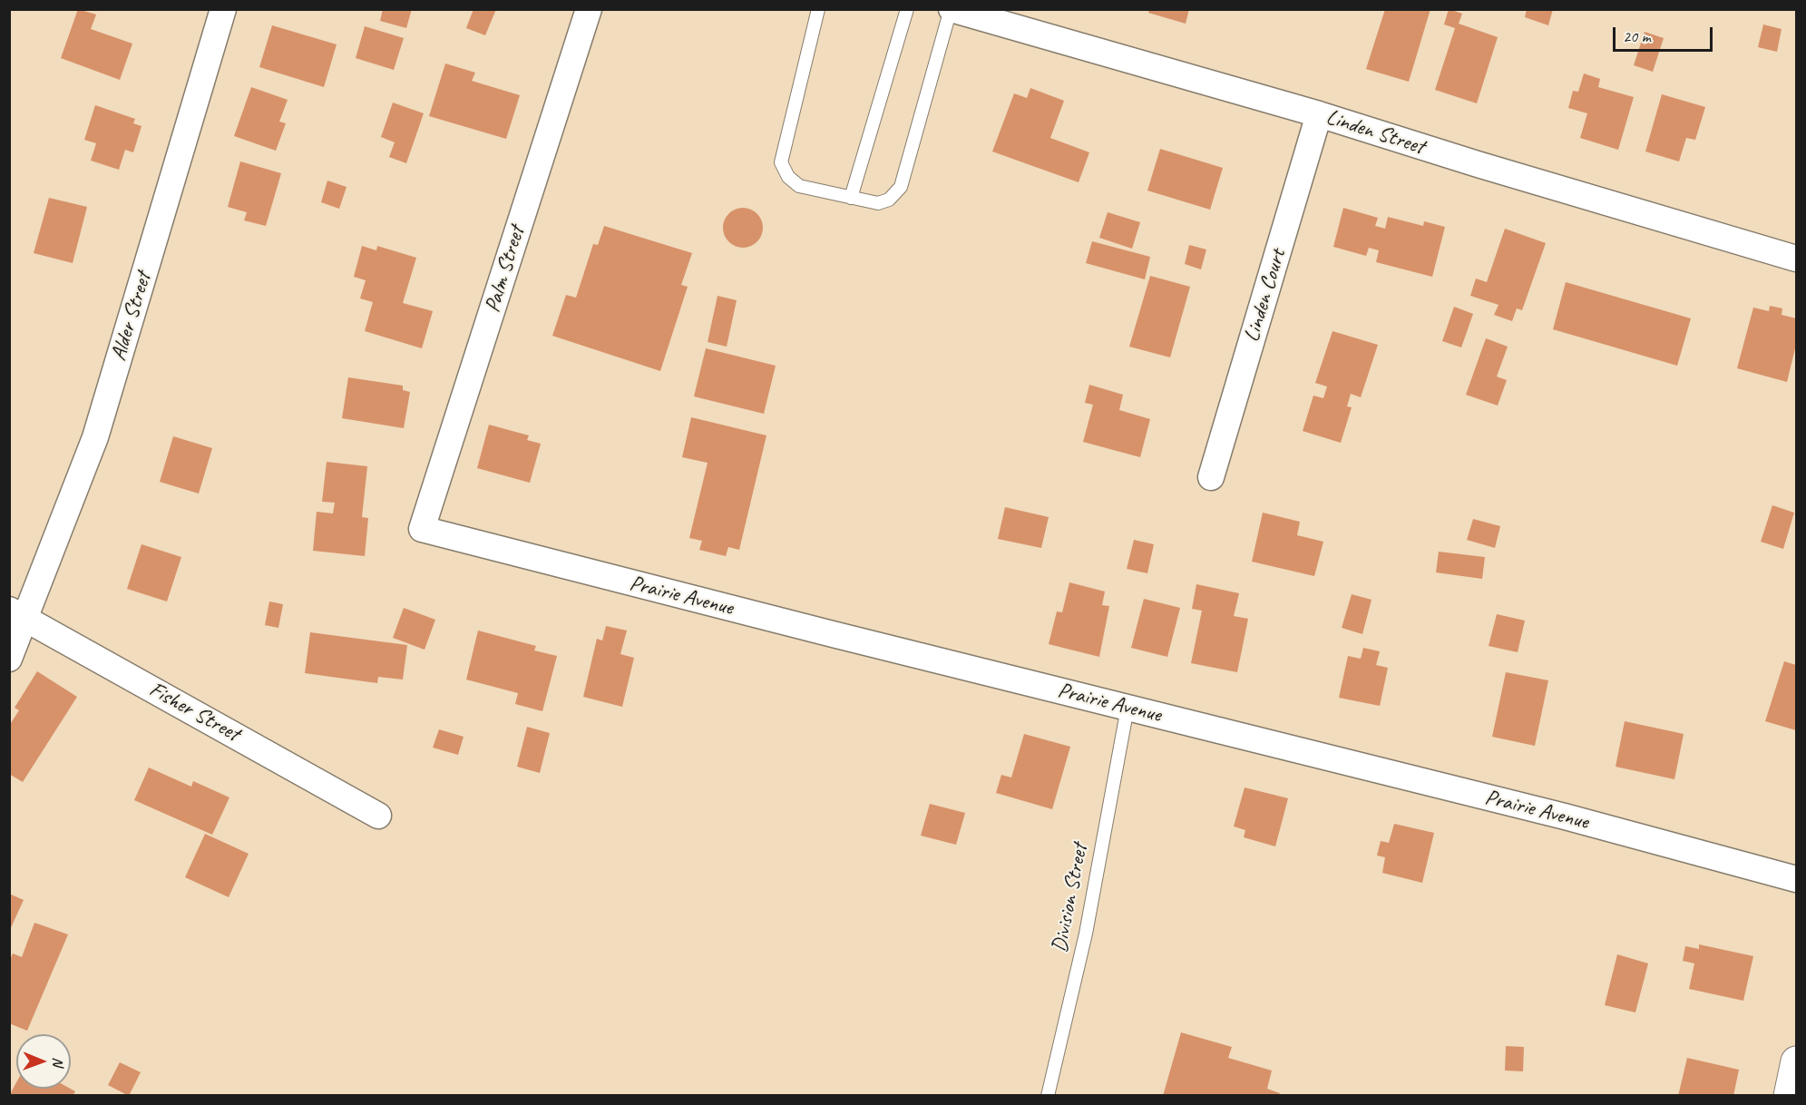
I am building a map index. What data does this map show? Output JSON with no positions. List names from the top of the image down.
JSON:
{
  "streets": {
    "street": [
      "Linden Street",
      "Palm Street",
      "Linden Court",
      "Alder Street",
      "Prairie Avenue",
      "Fisher Street"
    ],
    "lane": ["Division Street"]
  },
  "crossings": [
    ["Linden Street", "Linden Court"],
    ["Palm Street", "Prairie Avenue"],
    ["Alder Street", "Fisher Street"],
    ["Prairie Avenue", "Division Street"]
  ],
  "scale_bar": "20 m",
  "north": "right"
}
